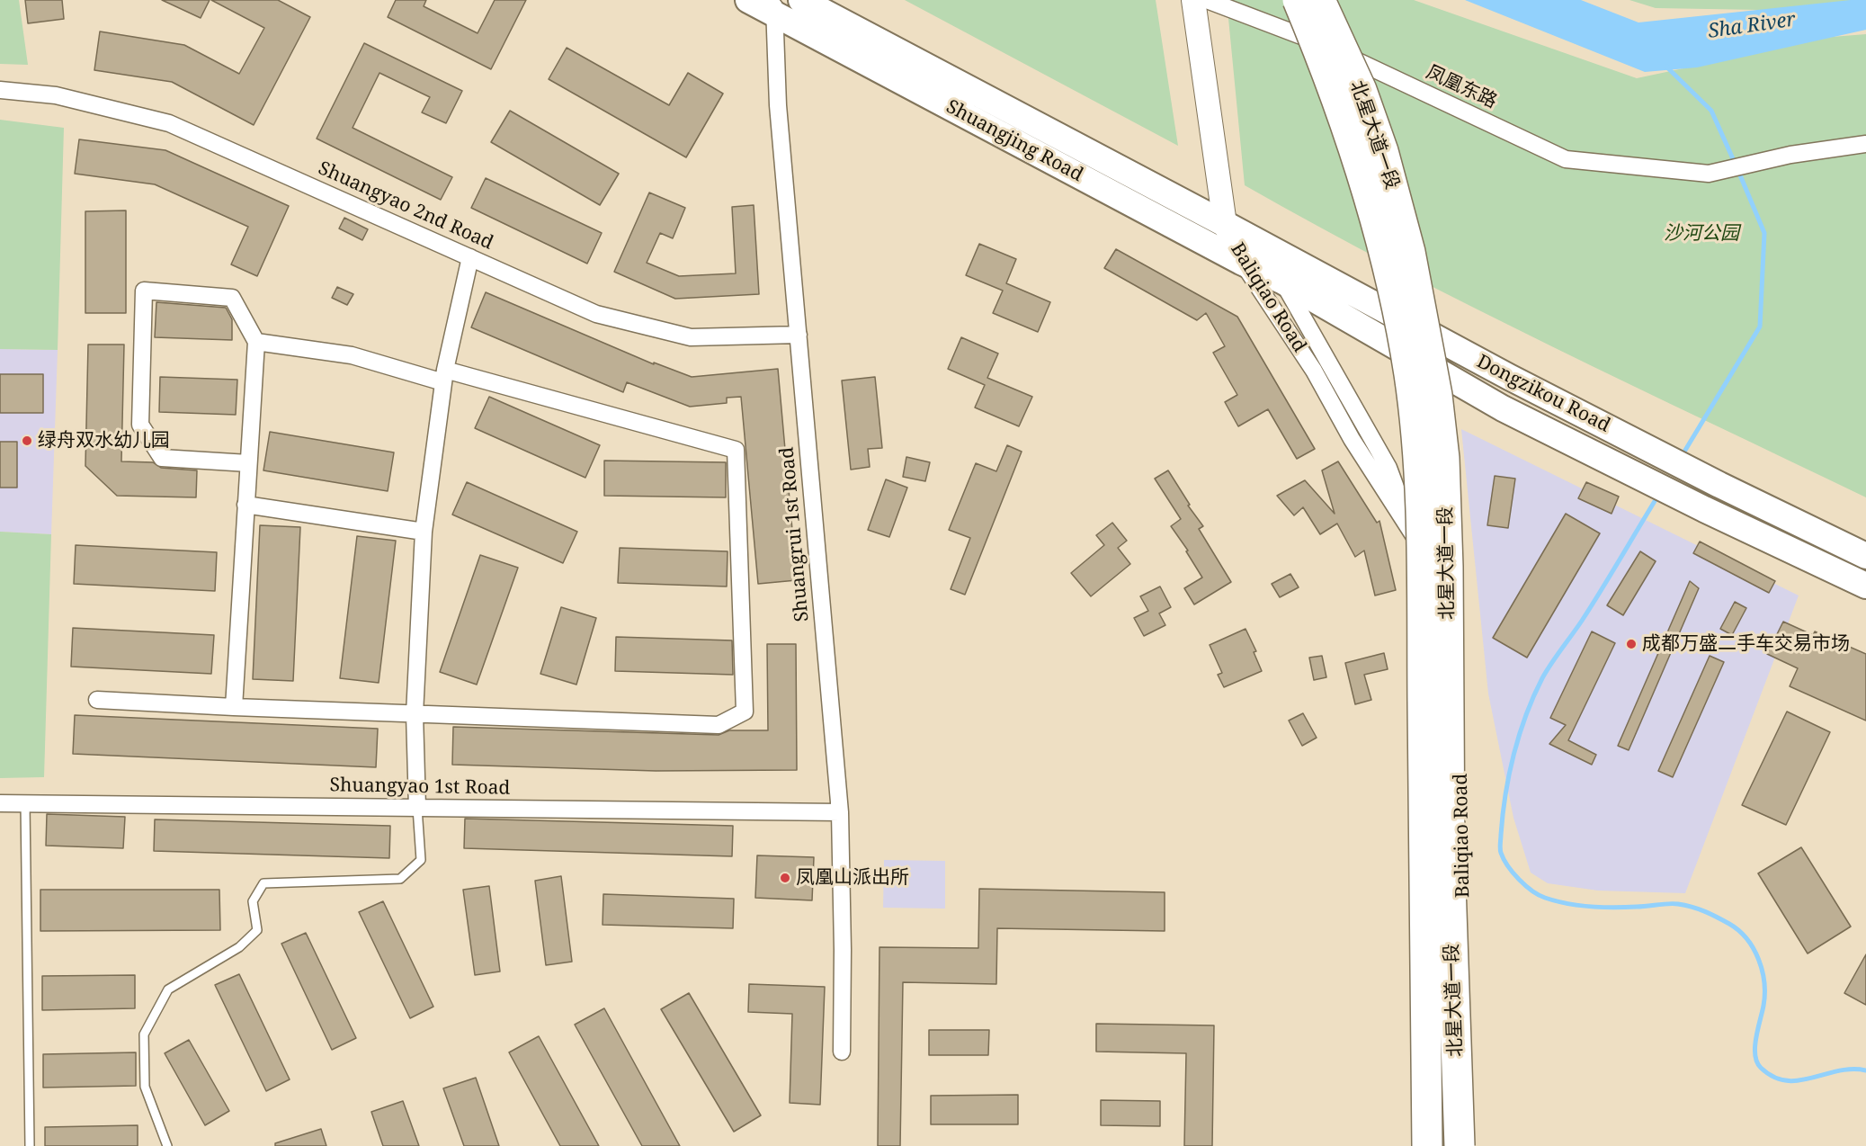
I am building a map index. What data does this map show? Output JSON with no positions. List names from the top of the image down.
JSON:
{
  "streets": {
    "highway": ["北星大道一段"],
    "main road": ["Shuangjing Road", "Baliqiao Road", "Dongzikou Road"],
    "street": [
      "凤凰东路",
      "Shuangyao 2nd Road",
      "Shuangrui 1st Road",
      "Shuangyao 1st Road"
    ]
  },
  "crossings": [
    ["北星大道一段", "Baliqiao Road"],
    ["Shuangjing Road", "Baliqiao Road"],
    ["Shuangjing Road", "Dongzikou Road"],
    ["Shuangjing Road", "Shuangrui 1st Road"],
    ["Shuangyao 2nd Road", "Shuangrui 1st Road"],
    ["Baliqiao Road", "Dongzikou Road"],
    ["Shuangrui 1st Road", "Shuangyao 1st Road"]
  ],
  "water": ["Sha River"],
  "parks": ["沙河公园"],
  "places": ["绿舟双水幼儿园", "成都万盛二手车交易市场", "凤凰山派出所"]
}
